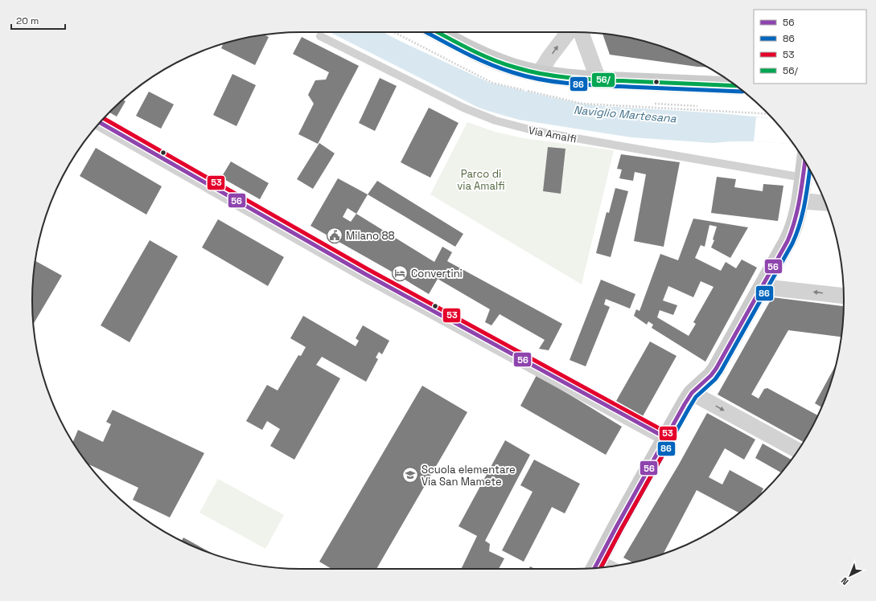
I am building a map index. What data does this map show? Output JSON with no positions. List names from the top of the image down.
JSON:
{
  "streets": {
    "lane": ["Via Amalfi"]
  },
  "water": ["Naviglio Martesana"],
  "parks": ["Parco di via Amalfi"],
  "places": {
    "public building": ["Milano 88"],
    "hotel": ["Convertini"],
    "school or university": ["Scuola elementare Via San Mamete"]
  },
  "lines": [
    "transit line 86",
    "transit line 56/",
    "transit line 53",
    "transit line 56"
  ],
  "legend": [
    "56",
    "86",
    "53",
    "56/"
  ],
  "scale_bar": "20 m",
  "north": "bottom left"
}
